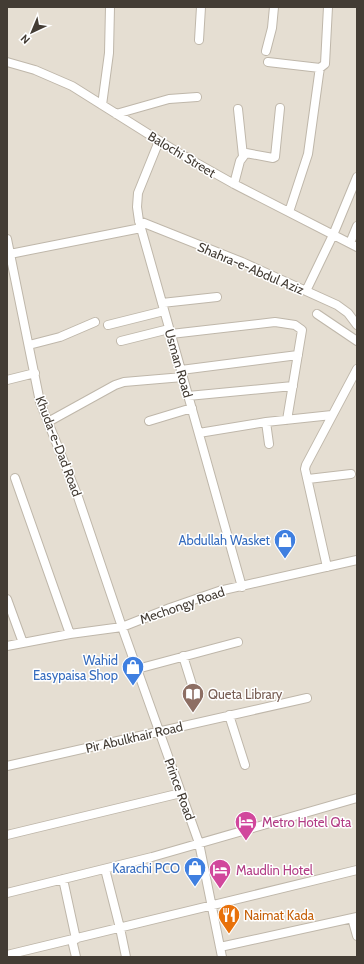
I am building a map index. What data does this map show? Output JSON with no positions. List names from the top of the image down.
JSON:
{
  "streets": {
    "street": [
      "Balochi Street",
      "Shahra-e-Abdul Aziz",
      "Usman Road",
      "Khuda-e-Dad Road",
      "Mechongy Road",
      "Pir Abulkhair Road",
      "Prince Road"
    ]
  },
  "crossings": [
    ["Balochi Street", "Usman Road"],
    ["Shahra-e-Abdul Aziz", "Usman Road"],
    ["Usman Road", "Mechongy Road"],
    ["Khuda-e-Dad Road", "Mechongy Road"],
    ["Khuda-e-Dad Road", "Prince Road"],
    ["Mechongy Road", "Prince Road"],
    ["Pir Abulkhair Road", "Prince Road"]
  ],
  "places": {
    "shop": ["Abdullah Wasket", "Wahid Easypaisa Shop", "Karachi PCO"],
    "library": ["Queta Library"],
    "hotel": ["Metro Hotel Qta", "Maudlin Hotel"],
    "restaurant": ["Naimat Kada"]
  },
  "north": "bottom left"
}
